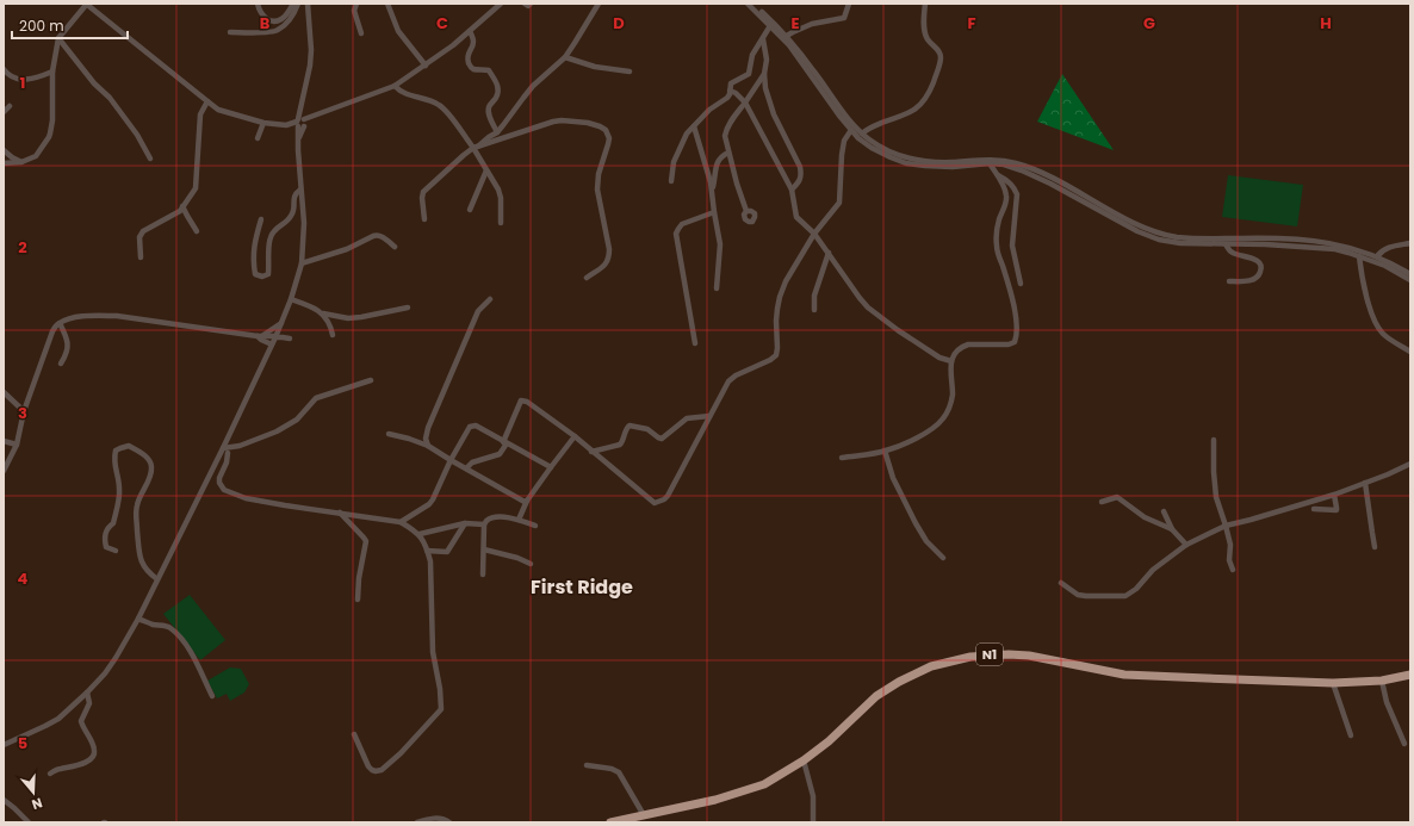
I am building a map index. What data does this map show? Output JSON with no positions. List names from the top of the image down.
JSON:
{
  "streets": {
    "highway": ["N1"]
  },
  "districts": ["First Ridge"],
  "scale_bar": "200 m",
  "north": "bottom",
  "grid": {
    "columns": [
      "B",
      "C",
      "D",
      "E",
      "F",
      "G",
      "H"
    ],
    "rows": [
      "1",
      "2",
      "3",
      "4",
      "5"
    ]
  }
}
